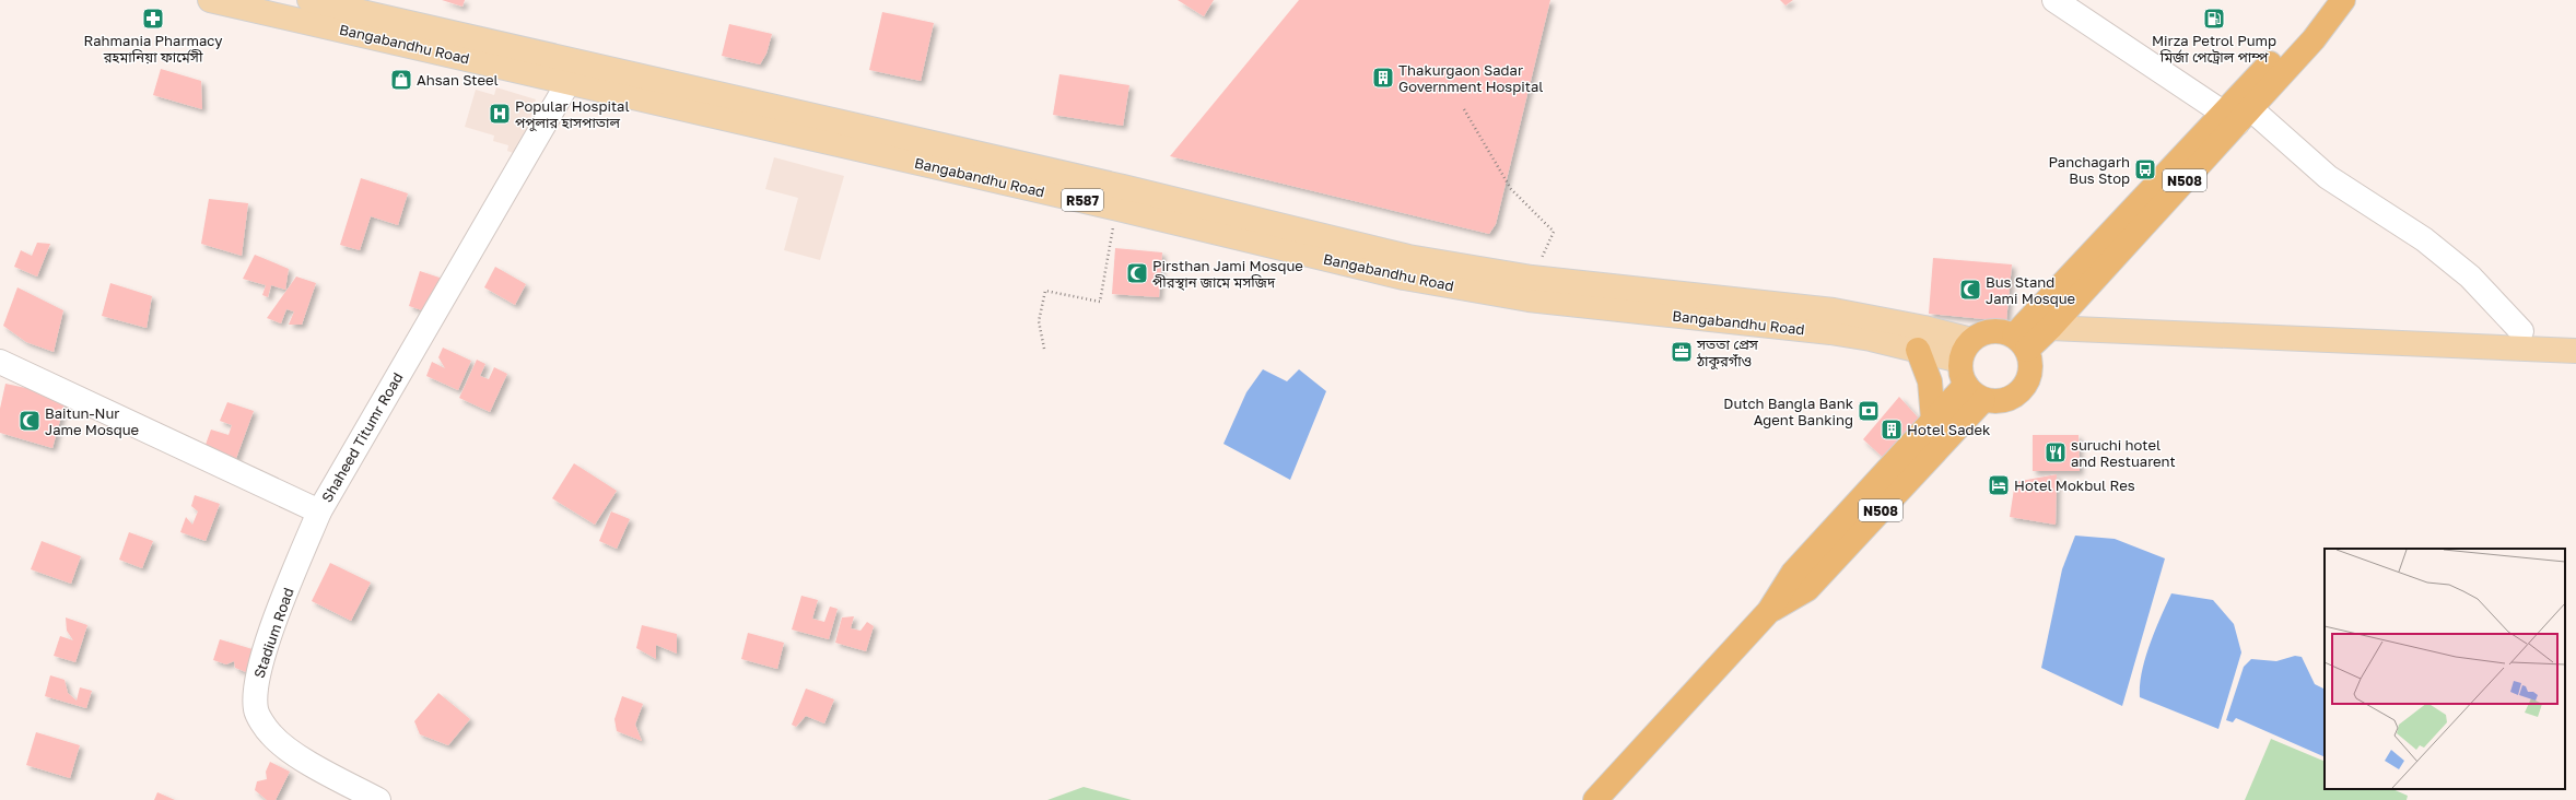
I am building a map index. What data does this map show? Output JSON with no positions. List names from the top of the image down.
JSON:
{
  "streets": {
    "highway": ["N508"],
    "main road": ["Bangabandhu Road", "R587"],
    "street": ["Shaheed Titumr Road", "Stadium Road"]
  },
  "crossings": [
    ["Bangabandhu Road", "N508"],
    ["Bangabandhu Road", "Shaheed Titumr Road"],
    ["Shaheed Titumr Road", "Stadium Road"]
  ],
  "places": {
    "pharmacy": ["Rahmania Pharmacy রহমানিয়া ফার্মেসী"],
    "fuel station": ["Mirza Petrol Pump মির্জা পেট্রোল পাম্প"],
    "building": ["Thakurgaon Sadar Government Hospital", "Hotel Sadek"],
    "shop": ["Ahsan Steel"],
    "hospital": ["Popular Hospital পপুলার হাসপাতাল"],
    "bus stop": ["Panchagarh Bus Stop"],
    "mosque": ["Pirsthan Jami Mosque পীরস্থান জামে মসজিদ", "Bus Stand Jami Mosque", "Baitun-Nur Jame Mosque"],
    "office": ["সততা প্রেস ঠাকুরগাঁও"],
    "bank": ["Dutch Bangla Bank Agent Banking"],
    "restaurant": ["suruchi hotel and Restuarent"],
    "hotel": ["Hotel Mokbul Res"]
  }
}
